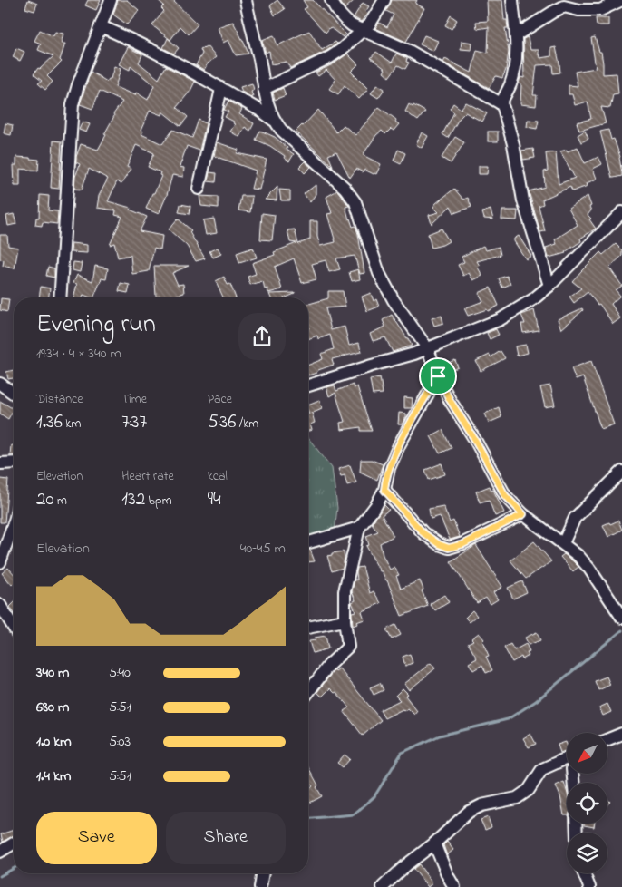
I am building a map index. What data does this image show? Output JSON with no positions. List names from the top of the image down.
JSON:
{
  "north": "bottom left",
  "page": {
    "heading": ["Evening run", "19:34 · 4 × 340 m"],
    "stats": [
      ["Distance", "1.36 km"],
      ["Time", "7:37"],
      ["Pace", "5:36 /km"],
      ["Elevation", "20 m"],
      ["Heart rate", "132 bpm"],
      ["kcal", "94"]
    ],
    "chart": ["Elevation", "40–45 m"],
    "list": [
      {
        "name": "340 m",
        "note": "5:40"
      },
      {
        "name": "680 m",
        "note": "5:51"
      },
      {
        "name": "1.0 km",
        "note": "5:03"
      },
      {
        "name": "1.4 km",
        "note": "5:51"
      }
    ],
    "buttons": ["Save", "Share"]
  }
}
